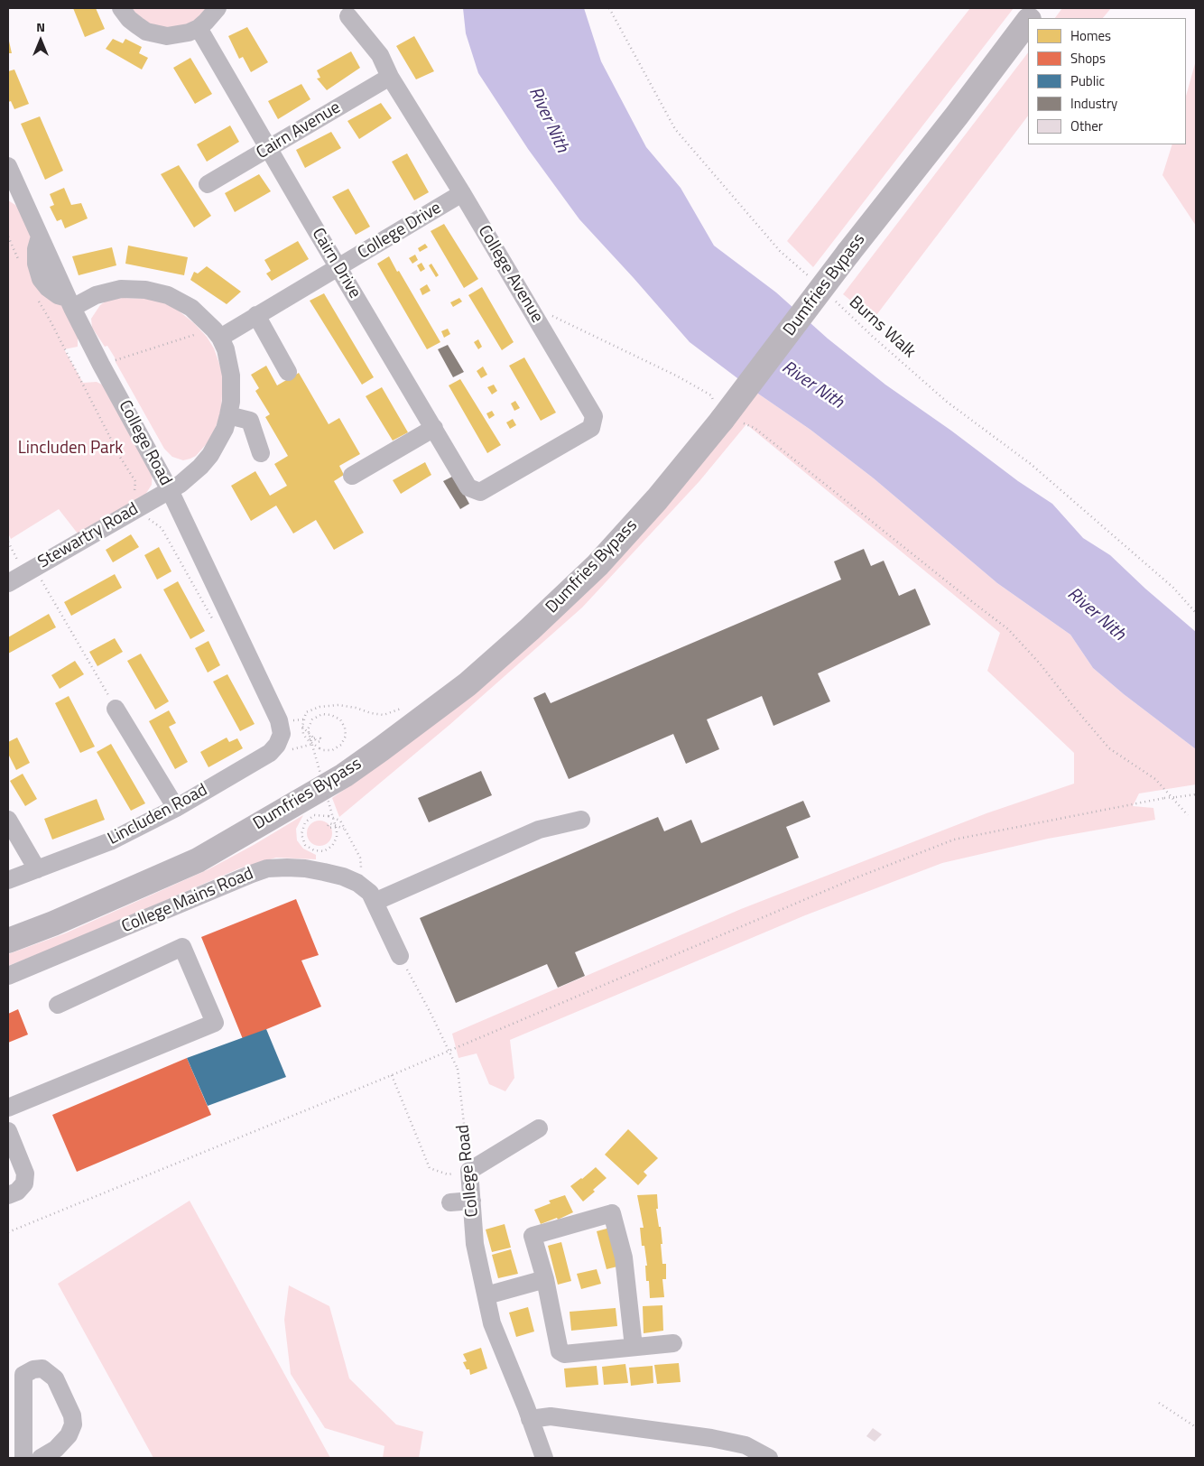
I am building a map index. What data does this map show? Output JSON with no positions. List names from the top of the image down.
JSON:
{
  "streets": {
    "highway": ["Dumfries Bypass"],
    "street": [
      "Cairn Avenue",
      "College Drive",
      "Cairn Drive",
      "College Avenue",
      "College Road",
      "Stewartry Road",
      "Lincluden Road",
      "College Mains Road"
    ],
    "path": ["Burns Walk"]
  },
  "crossings": [
    ["Cairn Avenue", "Cairn Drive"],
    ["Cairn Avenue", "College Avenue"],
    ["College Drive", "Cairn Drive"],
    ["College Drive", "College Avenue"],
    ["Cairn Drive", "College Avenue"],
    ["College Road", "Stewartry Road"],
    ["College Road", "Lincluden Road"]
  ],
  "water": ["River Nith"],
  "parks": ["Lincluden Park"],
  "legend": [
    "Homes",
    "Shops",
    "Public",
    "Industry",
    "Other"
  ],
  "north": "top"
}
